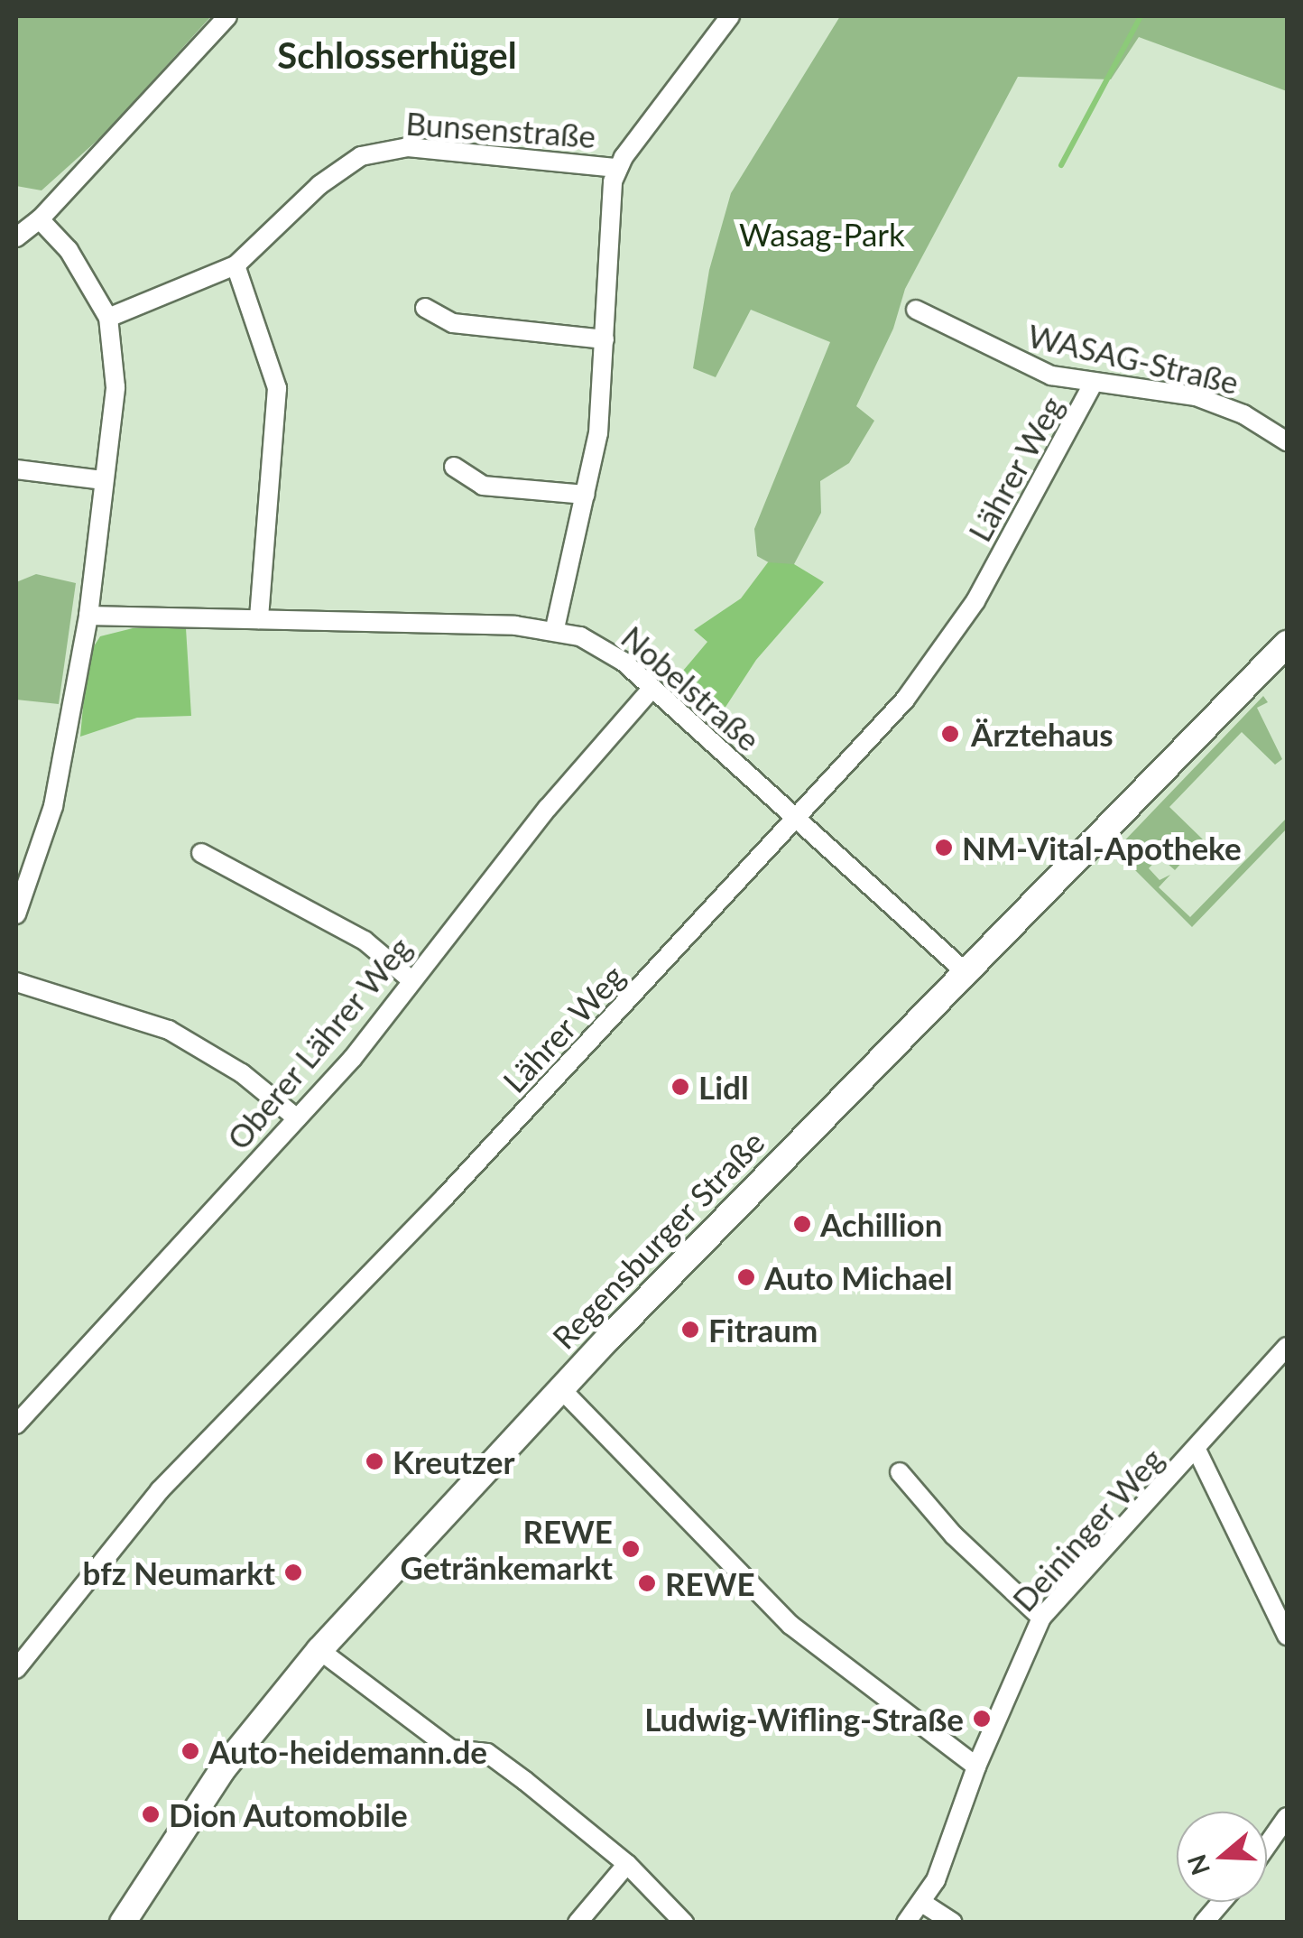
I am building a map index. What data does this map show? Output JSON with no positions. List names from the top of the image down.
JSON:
{
  "streets": {
    "main road": ["Regensburger Straße"],
    "street": [
      "Bunsenstraße",
      "WASAG-Straße",
      "Lährer Weg",
      "Nobelstraße",
      "Oberer Lährer Weg",
      "Deininger Weg"
    ]
  },
  "crossings": [
    ["WASAG-Straße", "Lährer Weg"],
    ["Lährer Weg", "Nobelstraße"],
    ["Nobelstraße", "Oberer Lährer Weg"],
    ["Nobelstraße", "Regensburger Straße"]
  ],
  "districts": ["Schlosserhügel"],
  "parks": ["Wasag-Park"],
  "places": [
    "Ärztehaus",
    "NM-Vital-Apotheke",
    "Lidl",
    "Achillion",
    "Auto Michael",
    "Fitraum",
    "Kreutzer",
    "REWE Getränkemarkt",
    "bfz Neumarkt",
    "REWE",
    "Ludwig-Wifling-Straße",
    "Auto-heidemann.de",
    "Dion Automobile"
  ],
  "north": "left"
}
